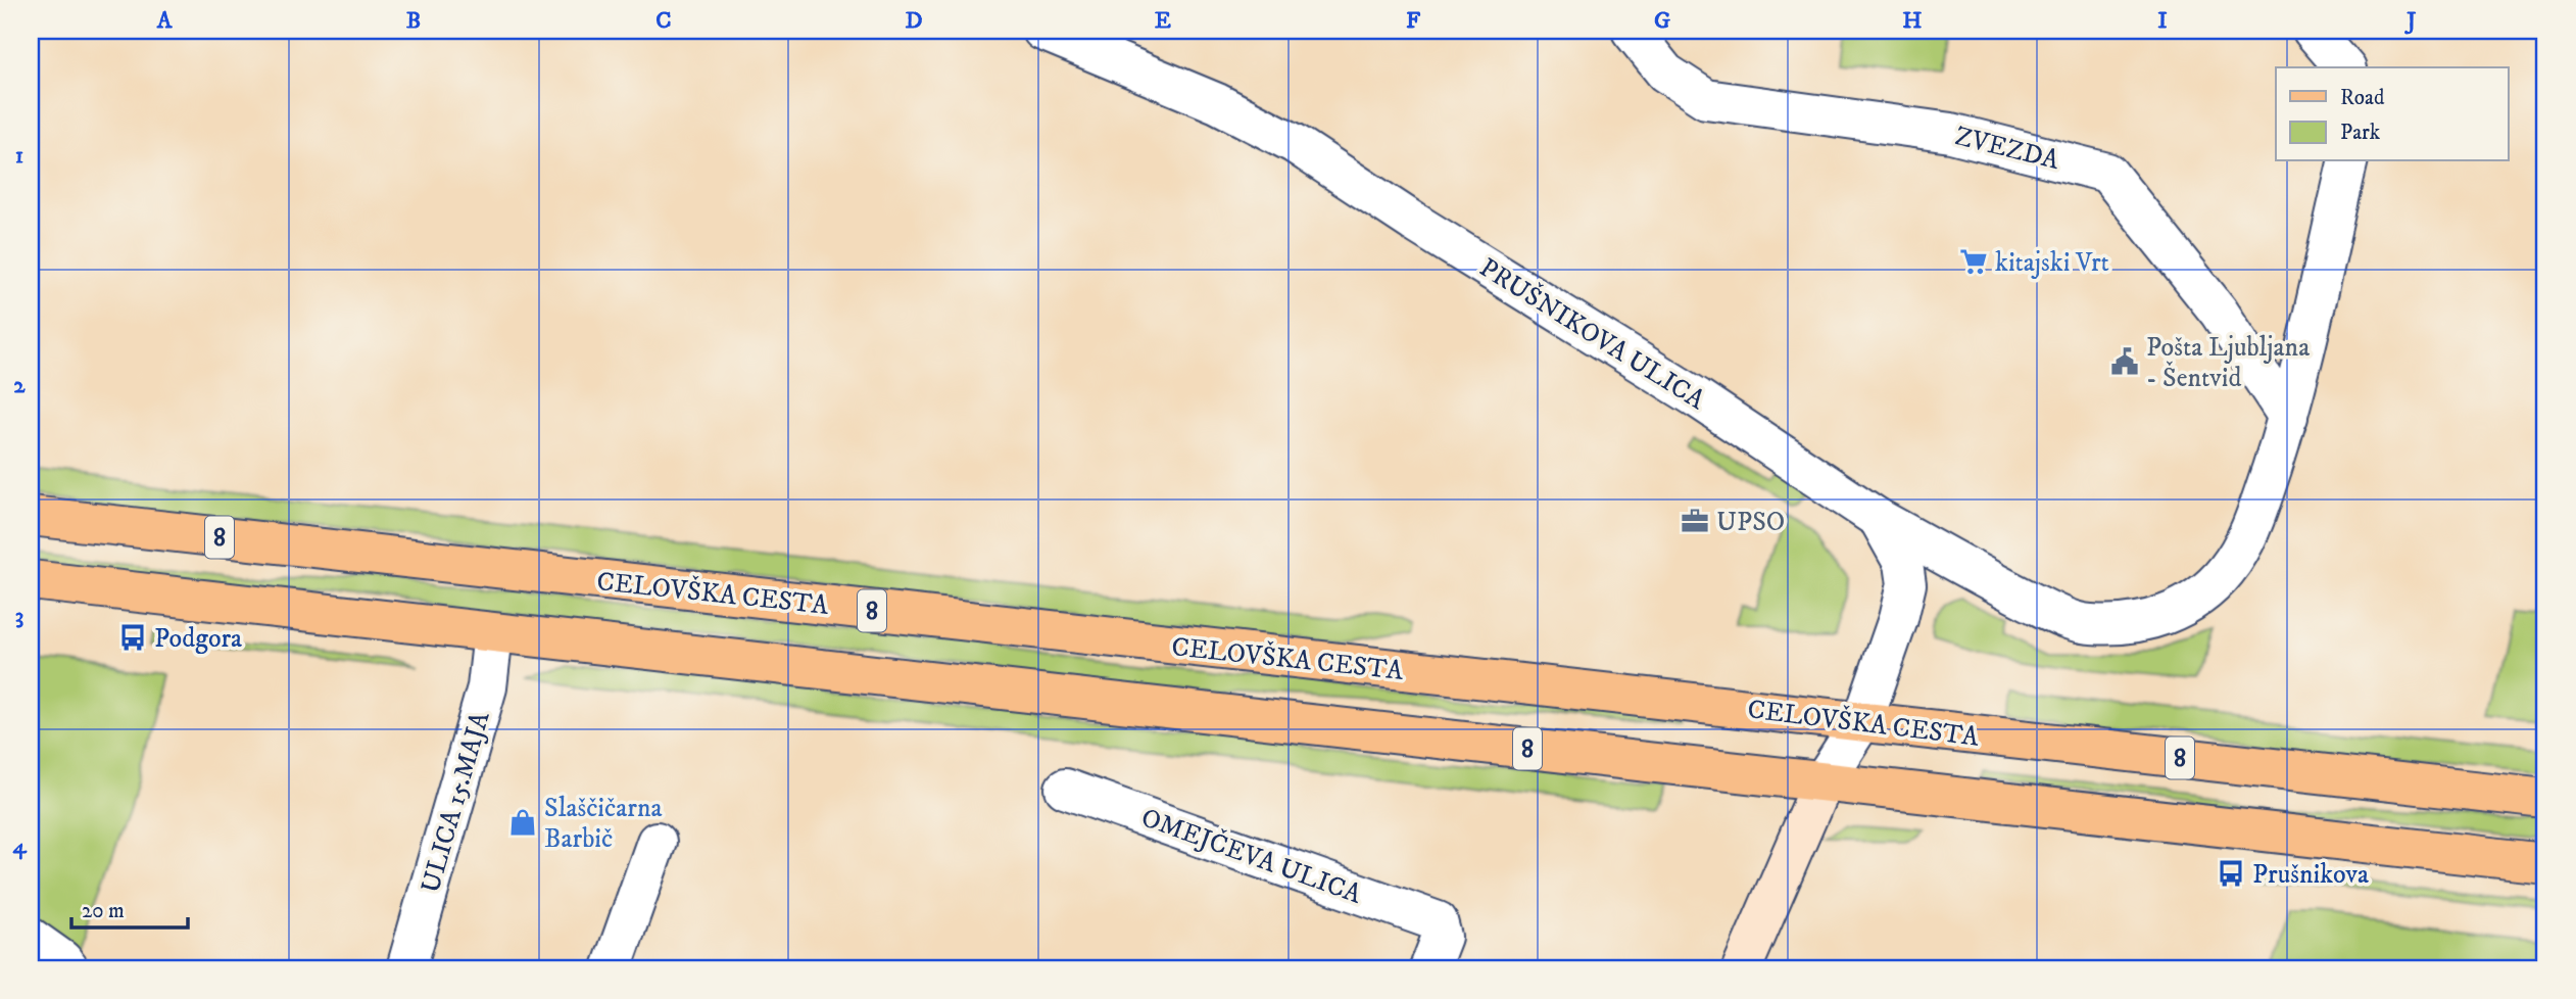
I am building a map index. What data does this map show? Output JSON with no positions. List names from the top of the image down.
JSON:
{
  "streets": {
    "main road": ["8", "CELOVŠKA CESTA"],
    "street": [
      "ZVEZDA",
      "PRUŠNIKOVA ULICA",
      "ULICA 15.MAJA",
      "OMEJČEVA ULICA"
    ]
  },
  "crossings": [
    ["PRUŠNIKOVA ULICA", "8"],
    ["PRUŠNIKOVA ULICA", "CELOVŠKA CESTA"],
    ["8", "ULICA 15.MAJA"]
  ],
  "places": {
    "supermarket": ["kitajski Vrt"],
    "public building": ["Pošta Ljubljana - Šentvid"],
    "office": ["UPSO"],
    "bus stop": ["Podgora", "Prušnikova"],
    "shop": ["Slaščičarna Barbič"]
  },
  "legend": ["Road", "Park"],
  "scale_bar": "20 m",
  "grid": {
    "columns": [
      "A",
      "B",
      "C",
      "D",
      "E",
      "F",
      "G",
      "H",
      "I",
      "J"
    ],
    "rows": [
      "1",
      "2",
      "3",
      "4"
    ]
  }
}
